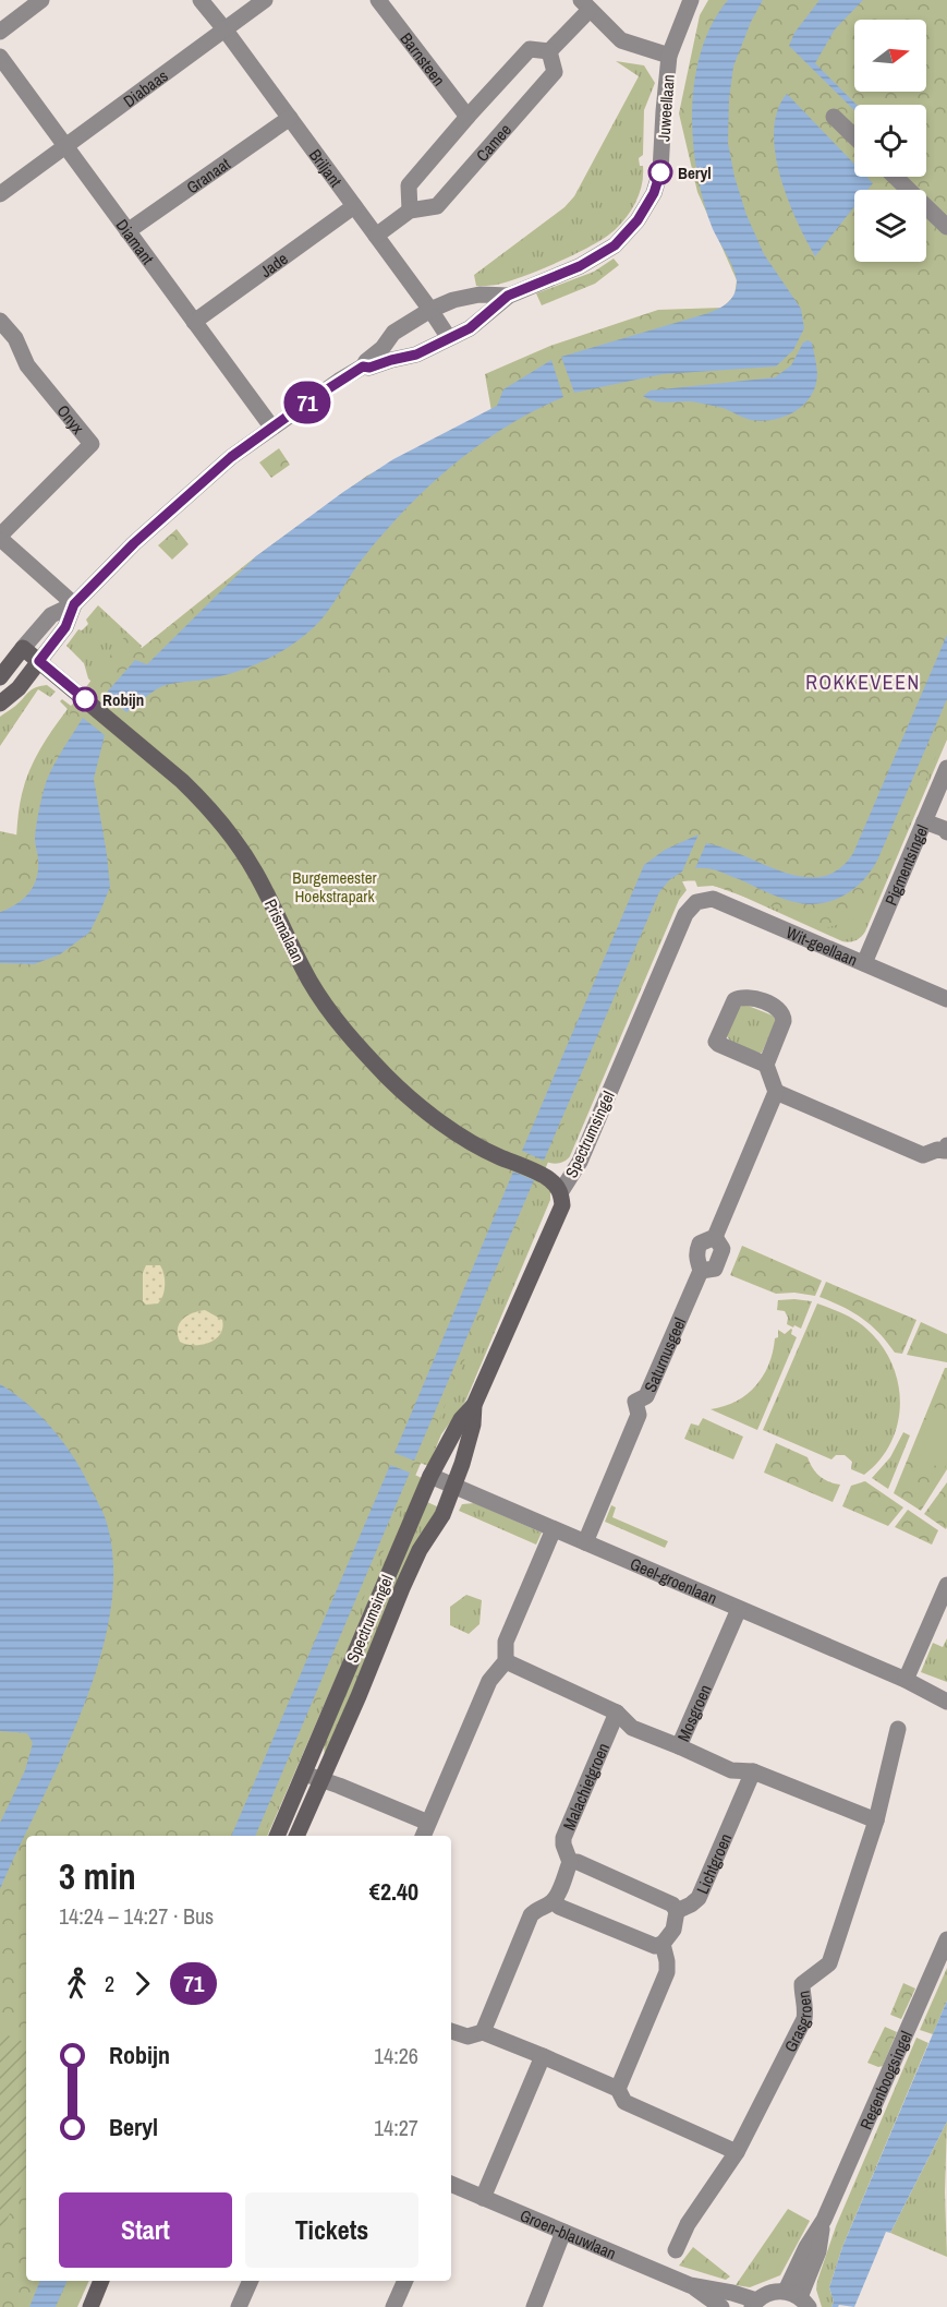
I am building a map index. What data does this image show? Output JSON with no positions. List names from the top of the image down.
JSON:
{
  "streets": {
    "street": [
      "Barnsteen",
      "Diabaas",
      "Juweellaan",
      "Camee",
      "Briljant",
      "Granaat",
      "Diamant",
      "Jade",
      "Onyx",
      "Pigmentsingel",
      "Prismalaan",
      "Wit-geellaan",
      "Spectrumsingel",
      "Saturnusgeel",
      "Geel-groenlaan",
      "Mosgroen",
      "Malachietgroen",
      "Lichtgroen",
      "Grasgroen",
      "Regenboogsingel",
      "Groen-blauwlaan"
    ]
  },
  "crossings": [
    ["Diabaas", "Briljant"],
    ["Diabaas", "Diamant"],
    ["Juweellaan", "Briljant"],
    ["Juweellaan", "Diamant"],
    ["Juweellaan", "Prismalaan"],
    ["Camee", "Briljant"],
    ["Briljant", "Granaat"],
    ["Briljant", "Jade"],
    ["Granaat", "Diamant"],
    ["Diamant", "Jade"],
    ["Pigmentsingel", "Wit-geellaan"],
    ["Prismalaan", "Spectrumsingel"],
    ["Wit-geellaan", "Spectrumsingel"],
    ["Spectrumsingel", "Geel-groenlaan"],
    ["Saturnusgeel", "Geel-groenlaan"],
    ["Geel-groenlaan", "Mosgroen"],
    ["Mosgroen", "Malachietgroen"]
  ],
  "districts": ["ROKKEVEEN"],
  "parks": ["Burgemeester Hoekstrapark"],
  "places": ["Beryl", "Robijn"],
  "lines": ["bus line 71"],
  "north": "right",
  "page": {
    "on_map": "71",
    "heading": ["3 min", "14:24 – 14:27 · Bus", "€2.40"],
    "legs": ["2", "71"],
    "list": [
      {
        "name": "Robijn",
        "value": "14:26"
      },
      {
        "name": "Beryl",
        "value": "14:27"
      }
    ],
    "buttons": ["Start", "Tickets"]
  }
}
